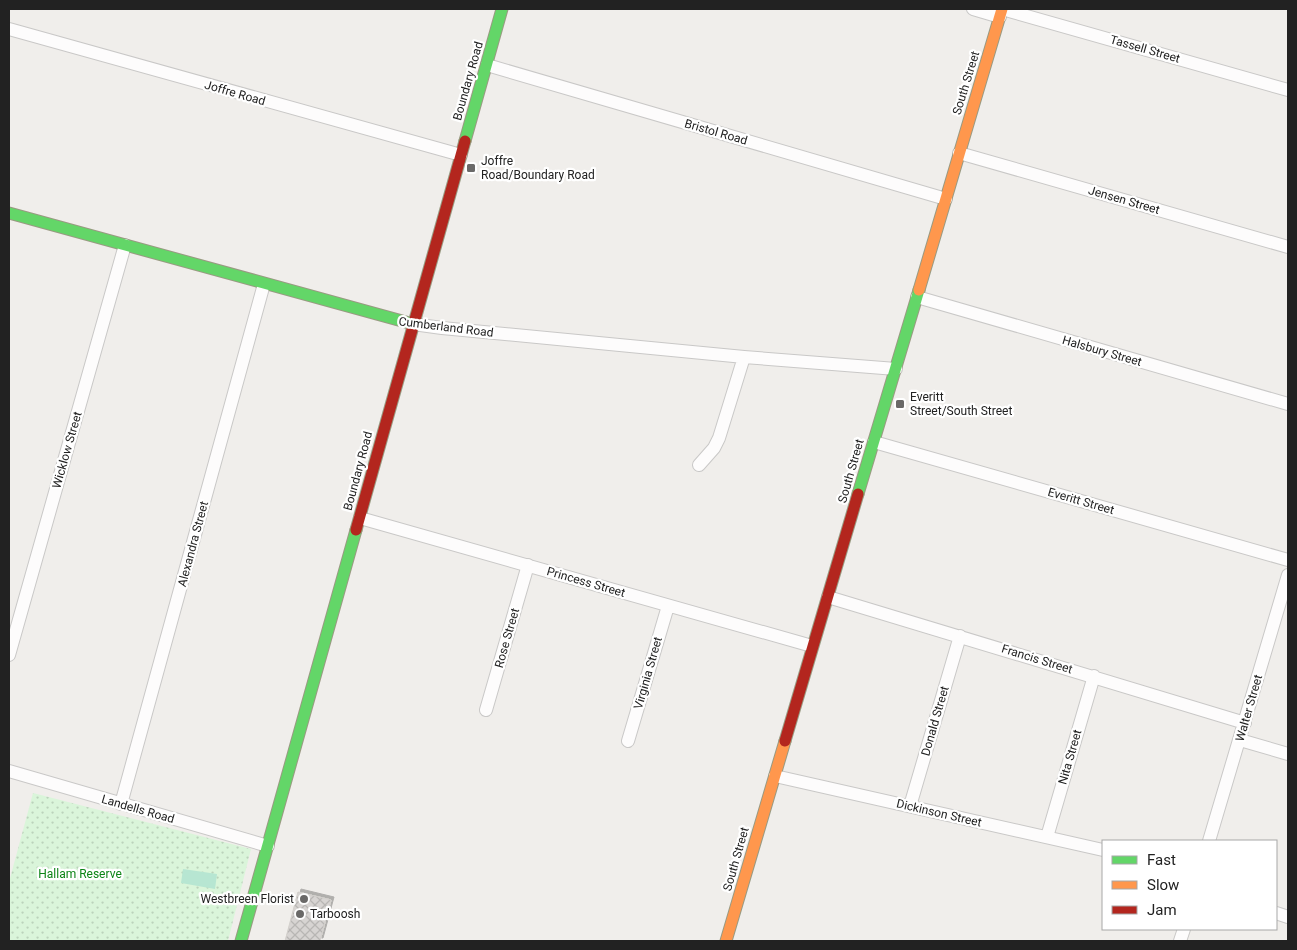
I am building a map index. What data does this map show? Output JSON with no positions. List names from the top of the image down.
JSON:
{
  "streets": {
    "main road": ["Boundary Road", "South Street", "Cumberland Road"],
    "street": [
      "Tassell Street",
      "Joffre Road",
      "Bristol Road",
      "Jensen Street",
      "Halsbury Street",
      "Wicklow Street",
      "Everitt Street",
      "Alexandra Street",
      "Princess Street",
      "Rose Street",
      "Francis Street",
      "Virginia Street",
      "Walter Street",
      "Donald Street",
      "Nita Street",
      "Landells Road",
      "Dickinson Street"
    ]
  },
  "crossings": [
    ["Tassell Street", "South Street"],
    ["Boundary Road", "Joffre Road"],
    ["Boundary Road", "Bristol Road"],
    ["Boundary Road", "Cumberland Road"],
    ["Boundary Road", "Princess Street"],
    ["Boundary Road", "Landells Road"],
    ["South Street", "Bristol Road"],
    ["South Street", "Jensen Street"],
    ["South Street", "Cumberland Road"],
    ["South Street", "Halsbury Street"],
    ["South Street", "Everitt Street"],
    ["South Street", "Princess Street"],
    ["South Street", "Francis Street"],
    ["South Street", "Dickinson Street"],
    ["Cumberland Road", "Wicklow Street"],
    ["Cumberland Road", "Alexandra Street"],
    ["Alexandra Street", "Landells Road"],
    ["Princess Street", "Rose Street"],
    ["Princess Street", "Virginia Street"],
    ["Francis Street", "Walter Street"],
    ["Francis Street", "Donald Street"],
    ["Francis Street", "Nita Street"],
    ["Donald Street", "Dickinson Street"],
    ["Nita Street", "Dickinson Street"]
  ],
  "parks": ["Hallam Reserve"],
  "places": {
    "transit": ["Joffre Road/Boundary Road", "Everitt Street/South Street"],
    "other": ["Westbreen Florist", "Tarboosh"]
  },
  "legend": ["Fast", "Slow", "Jam"]
}
